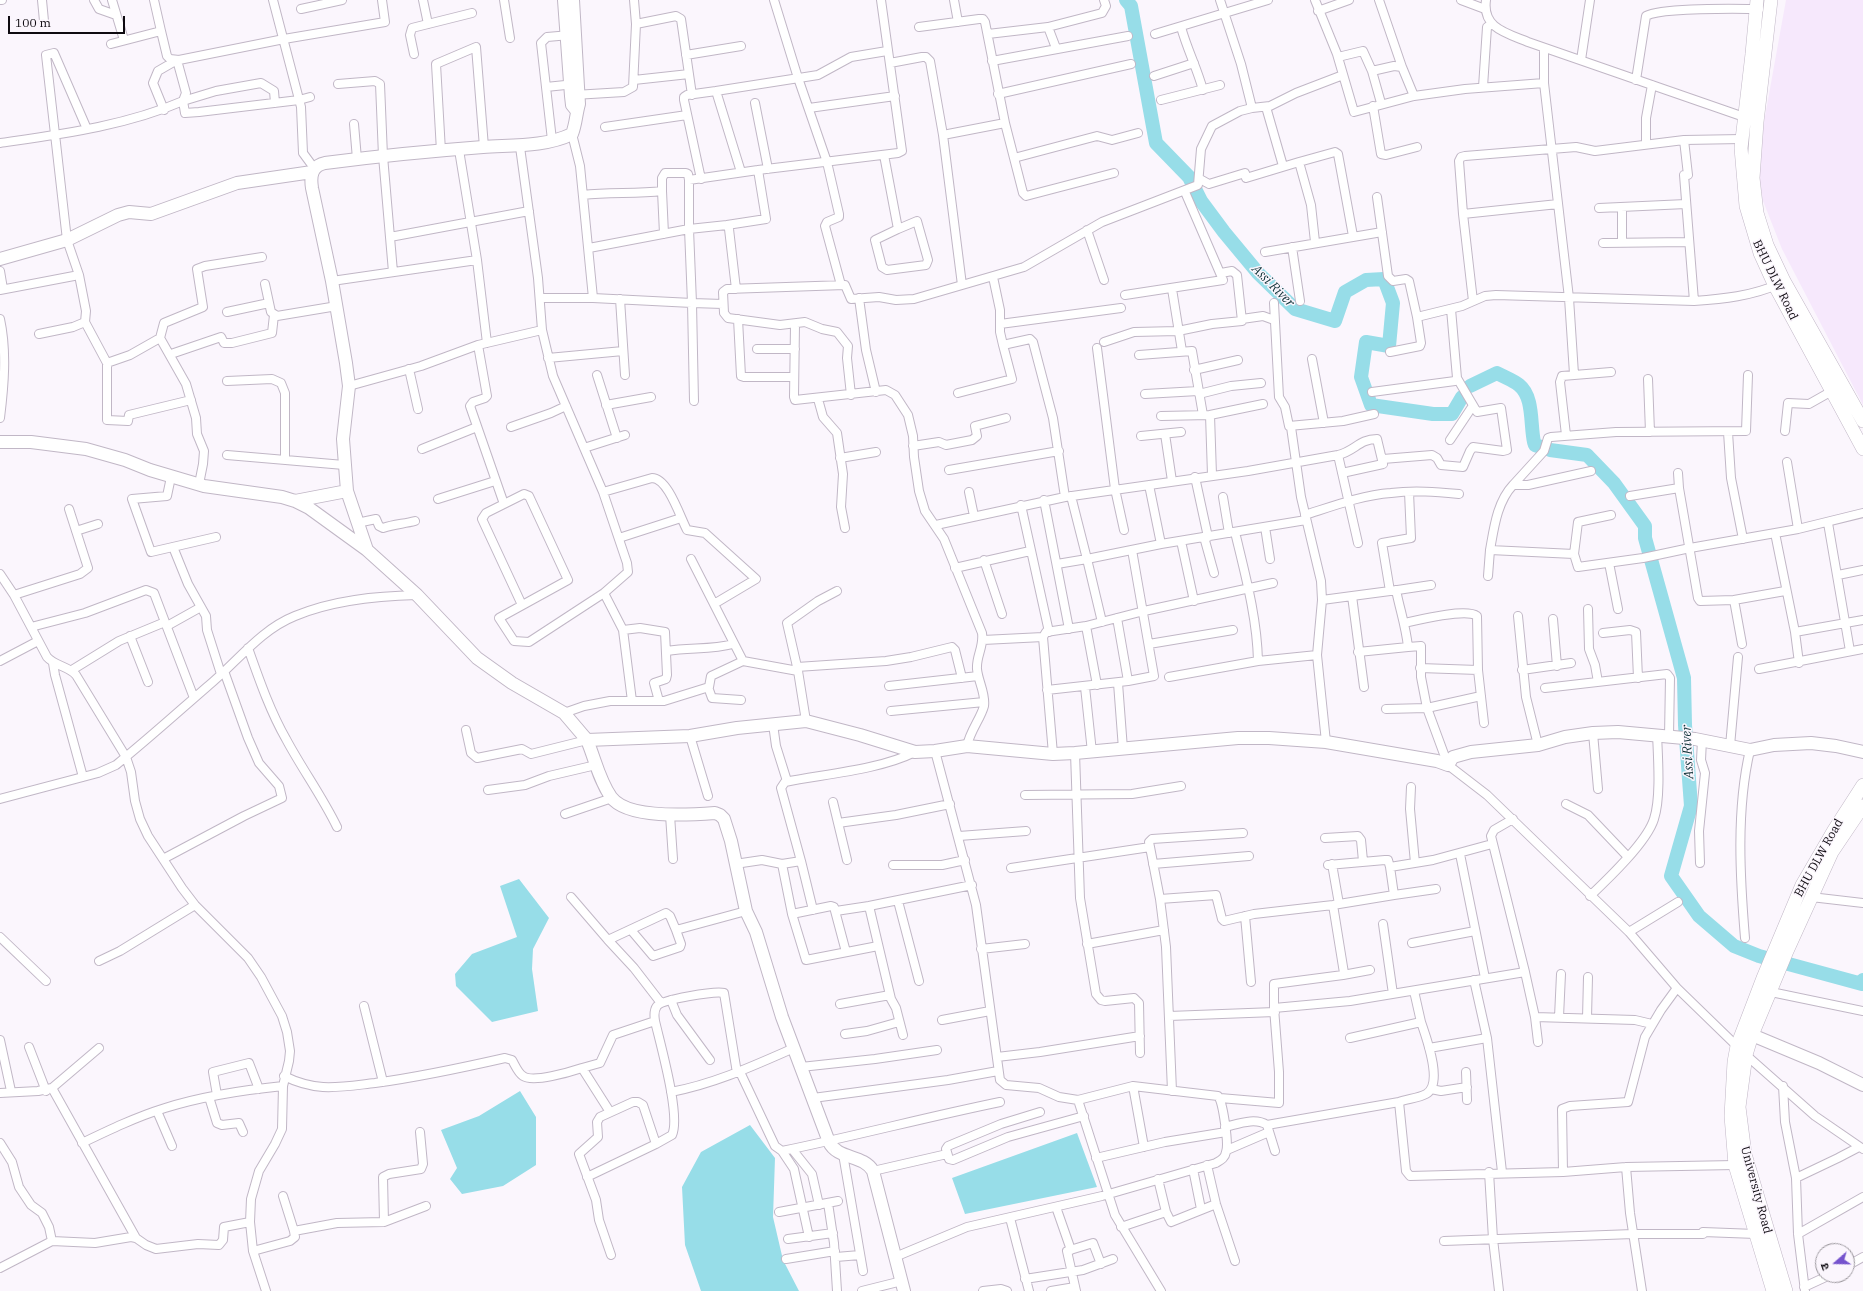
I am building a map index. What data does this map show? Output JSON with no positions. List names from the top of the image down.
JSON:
{
  "streets": {
    "main road": ["BHU DLW Road", "University Road"]
  },
  "crossings": [
    ["BHU DLW Road", "University Road"]
  ],
  "water": ["Assi River"],
  "scale_bar": "100 m",
  "north": "left"
}
